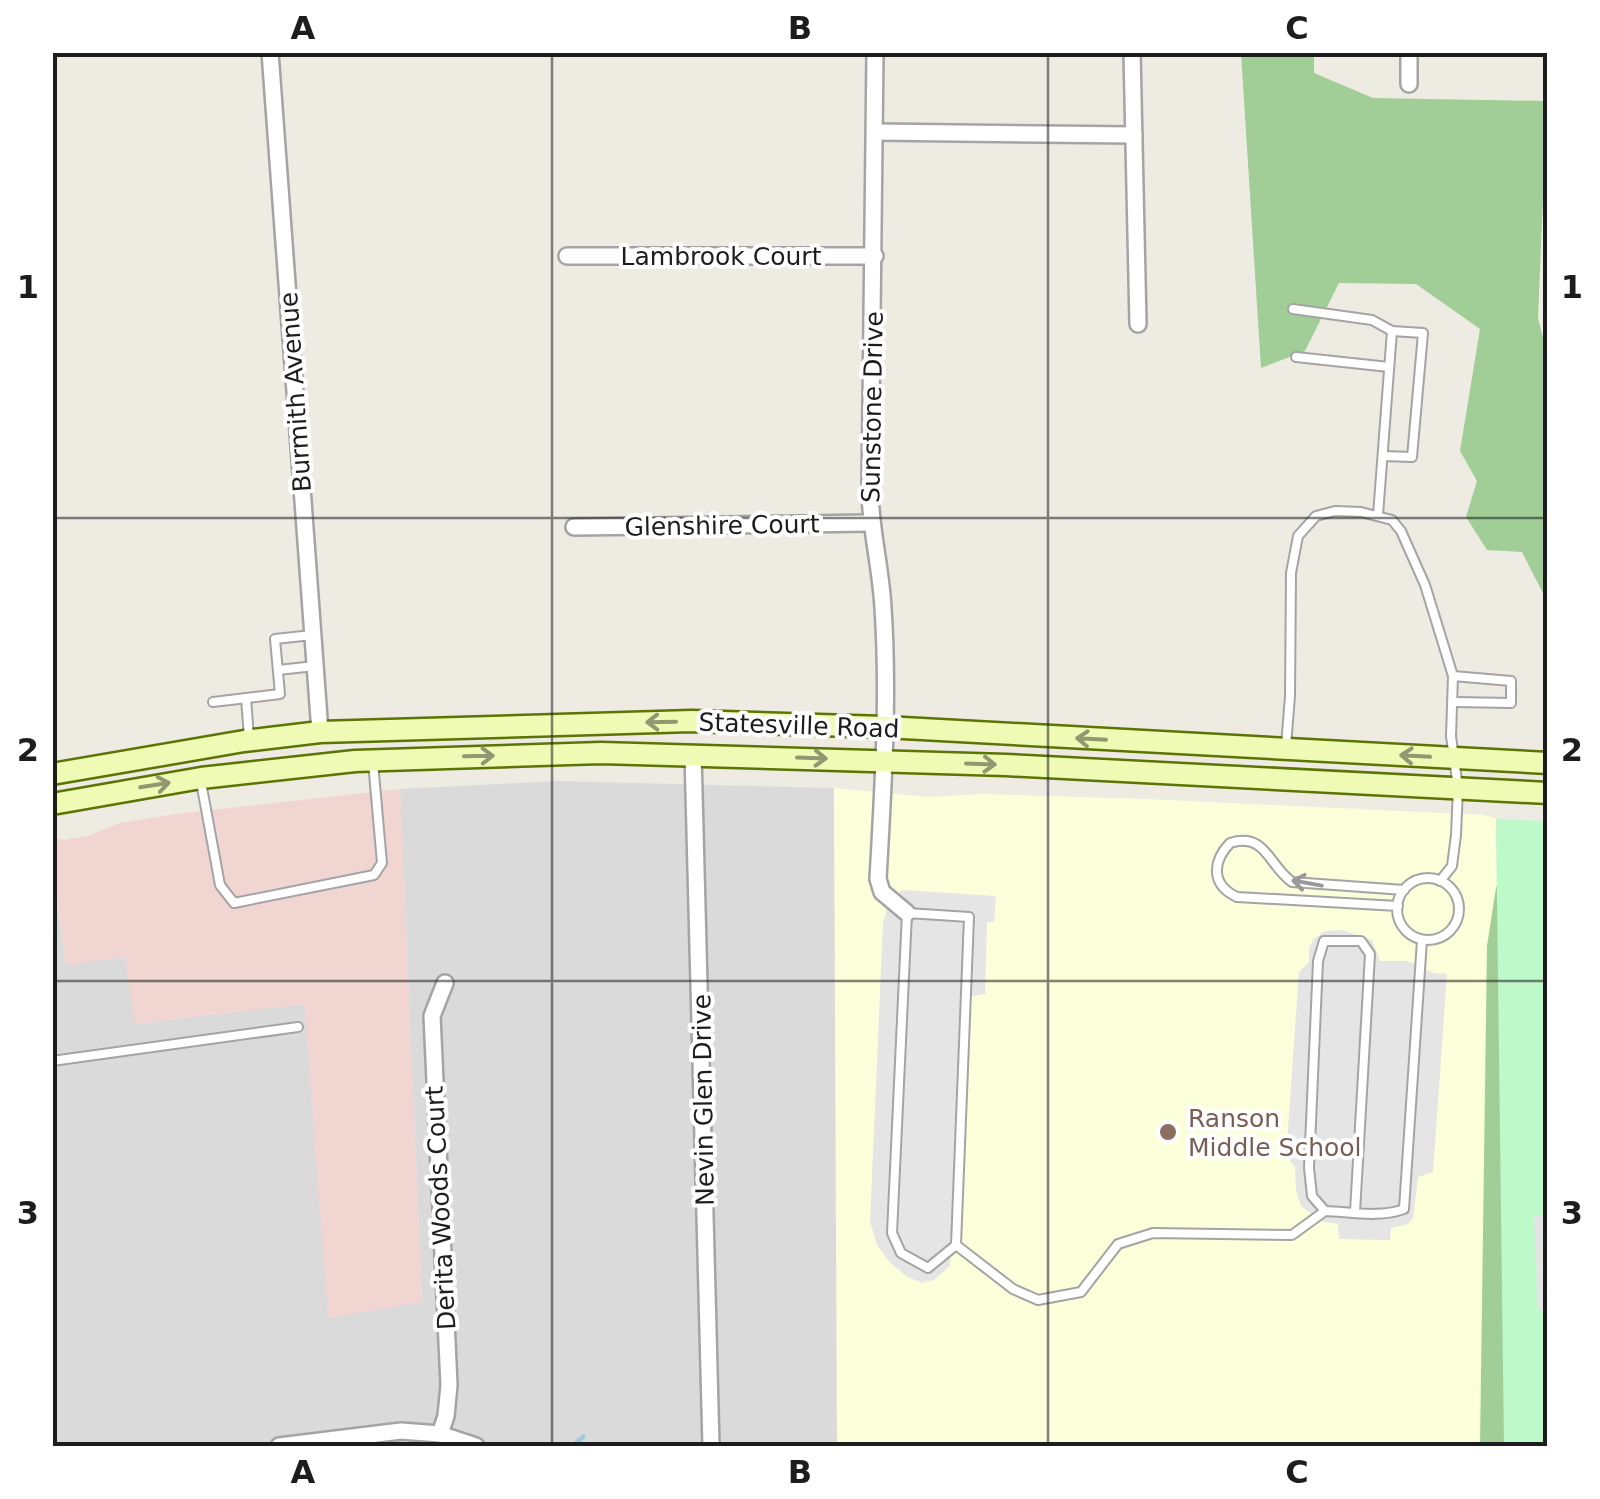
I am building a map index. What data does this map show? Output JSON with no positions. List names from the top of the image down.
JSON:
{
  "streets": {
    "main road": ["Statesville Road"],
    "street": [
      "Lambrook Court",
      "Burmith Avenue",
      "Sunstone Drive",
      "Glenshire Court",
      "Nevin Glen Drive",
      "Derita Woods Court"
    ]
  },
  "crossings": [
    ["Lambrook Court", "Sunstone Drive"],
    ["Burmith Avenue", "Statesville Road"],
    ["Sunstone Drive", "Glenshire Court"],
    ["Sunstone Drive", "Statesville Road"],
    ["Statesville Road", "Nevin Glen Drive"]
  ],
  "places": ["Ranson Middle School"],
  "grid": {
    "columns": ["A", "B", "C"],
    "rows": ["1", "2", "3"]
  }
}
